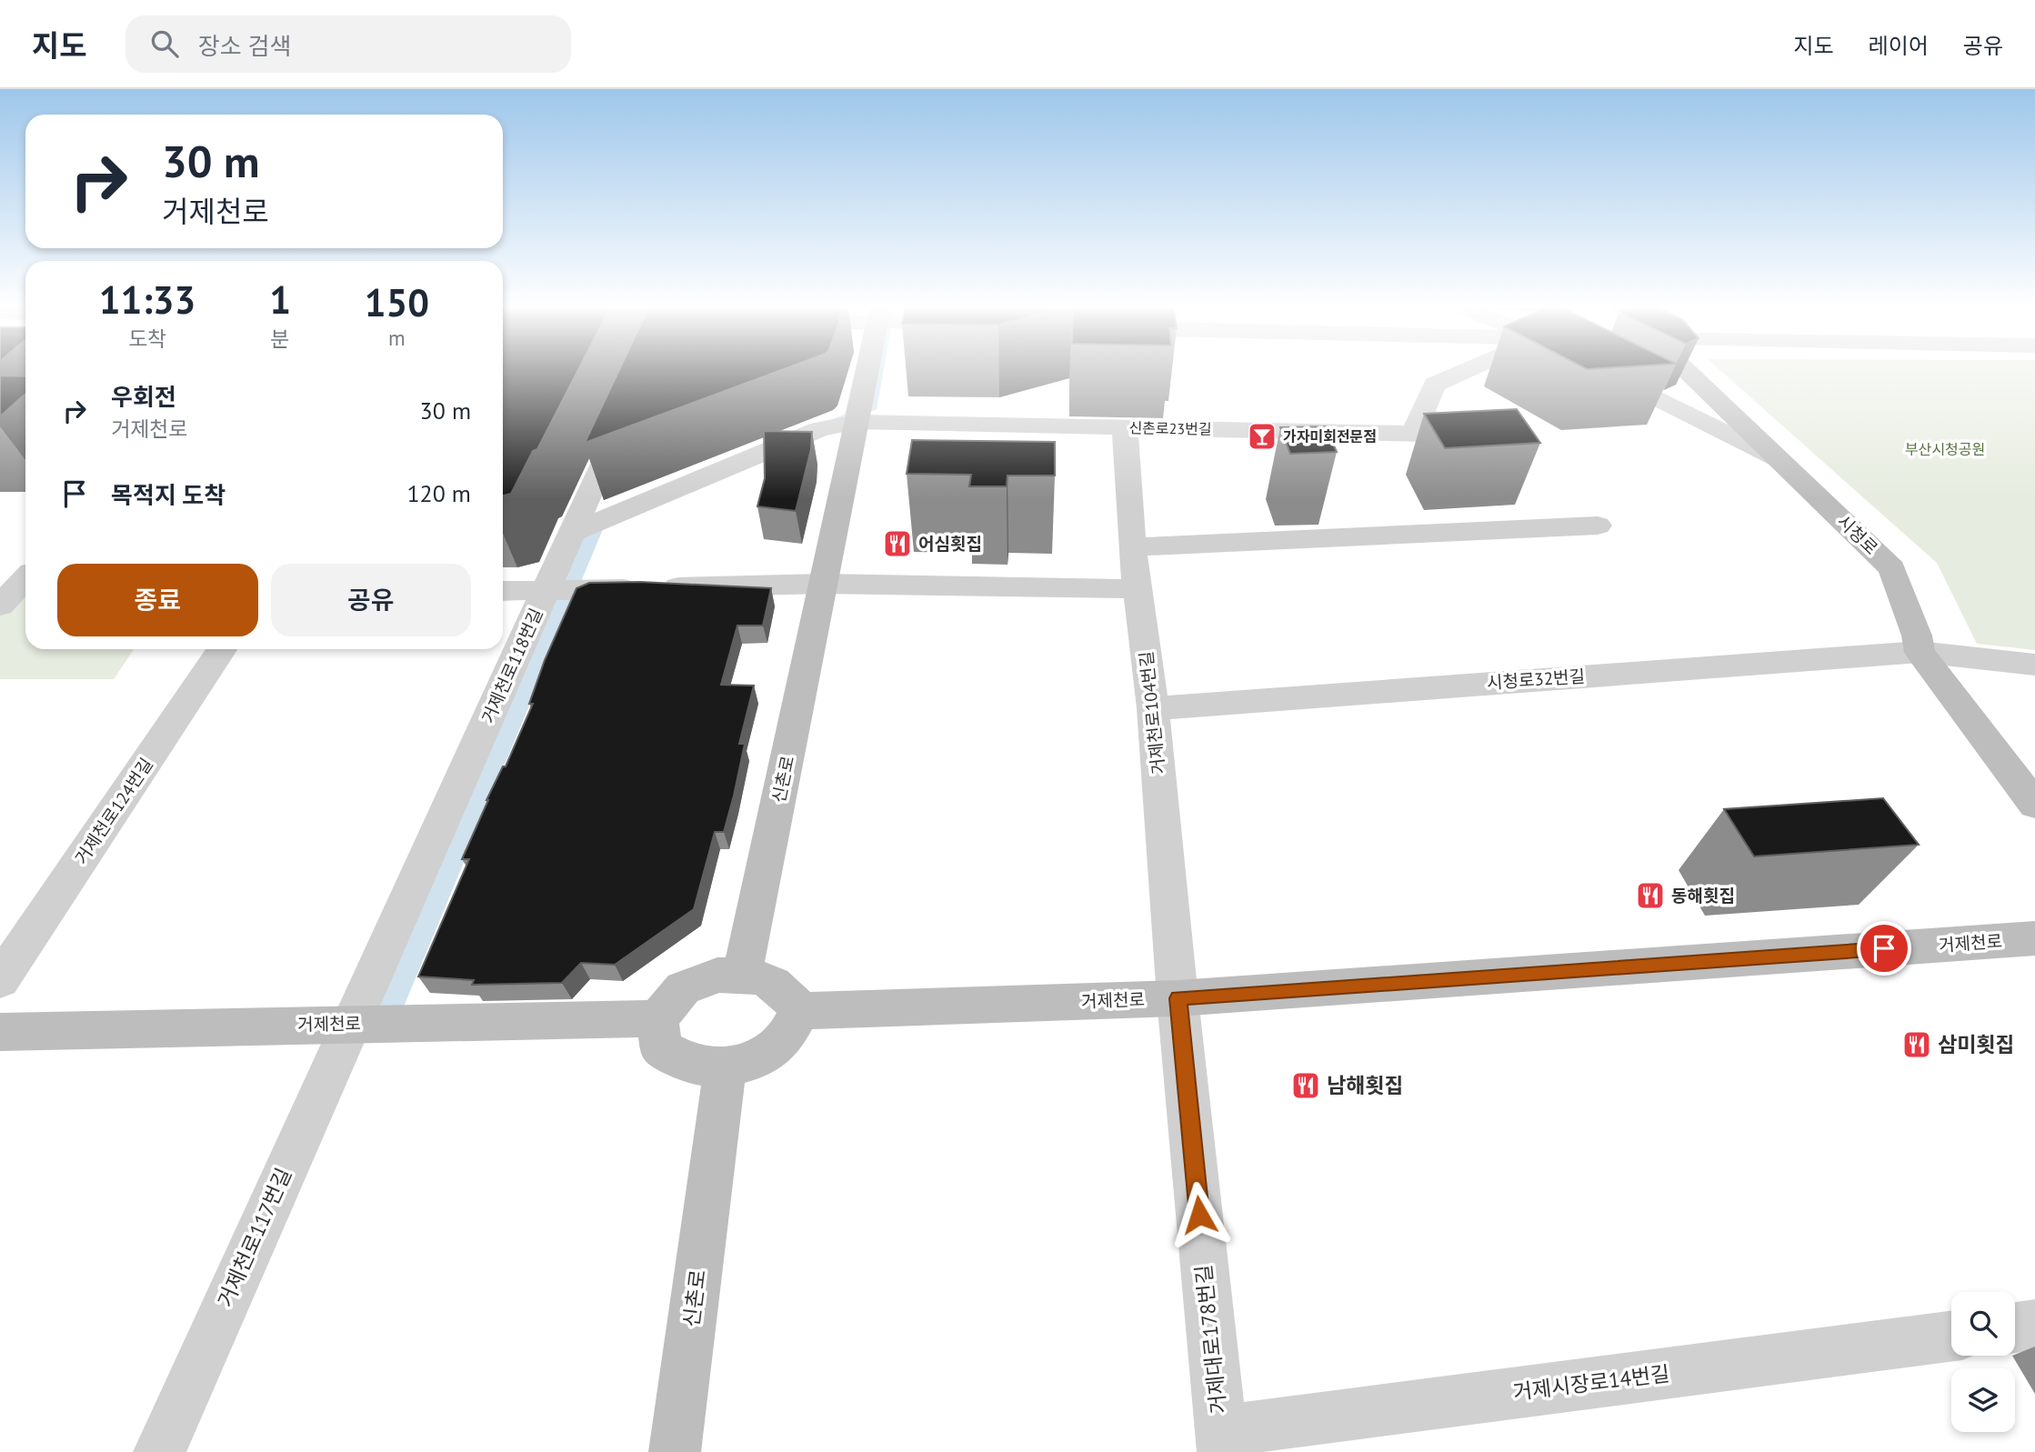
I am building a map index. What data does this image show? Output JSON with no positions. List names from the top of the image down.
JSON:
{
  "streets": {
    "main road": ["시청로", "신촌로", "거제천로"],
    "street": [
      "신촌로23번길",
      "거제천로118번길",
      "시청로32번길",
      "거제천로104번길",
      "거제천로124번길",
      "거제천로117번길",
      "거제대로178번길",
      "거제시장로14번길"
    ]
  },
  "crossings": [
    ["신촌로23번길", "거제천로104번길"],
    ["신촌로23번길", "신촌로"],
    ["시청로", "시청로32번길"],
    ["거제천로118번길", "거제천로"],
    ["거제천로118번길", "거제천로117번길"],
    ["시청로32번길", "거제천로104번길"],
    ["거제천로104번길", "거제천로"],
    ["거제천로104번길", "거제대로178번길"],
    ["신촌로", "거제천로"],
    ["거제천로", "거제천로117번길"],
    ["거제천로", "거제대로178번길"],
    ["거제대로178번길", "거제시장로14번길"]
  ],
  "parks": ["부산시청공원"],
  "places": {
    "bar": ["가자미회전문점"],
    "restaurant": [
      "어심횟집",
      "동해횟집",
      "삼미횟집",
      "남해횟집"
    ]
  },
  "page": {
    "header": "지도",
    "search": "장소 검색",
    "nav": ["지도", "레이어", "공유"],
    "turn": ["30 m", "거제천로"],
    "eta": [
      "11:33",
      "도착",
      "1",
      "분",
      "150",
      "m"
    ],
    "list": [
      {
        "name": "우회전",
        "note": "거제천로",
        "value": "30 m"
      },
      {
        "name": "목적지 도착",
        "value": "120 m"
      }
    ],
    "buttons": ["종료", "공유"]
  }
}
